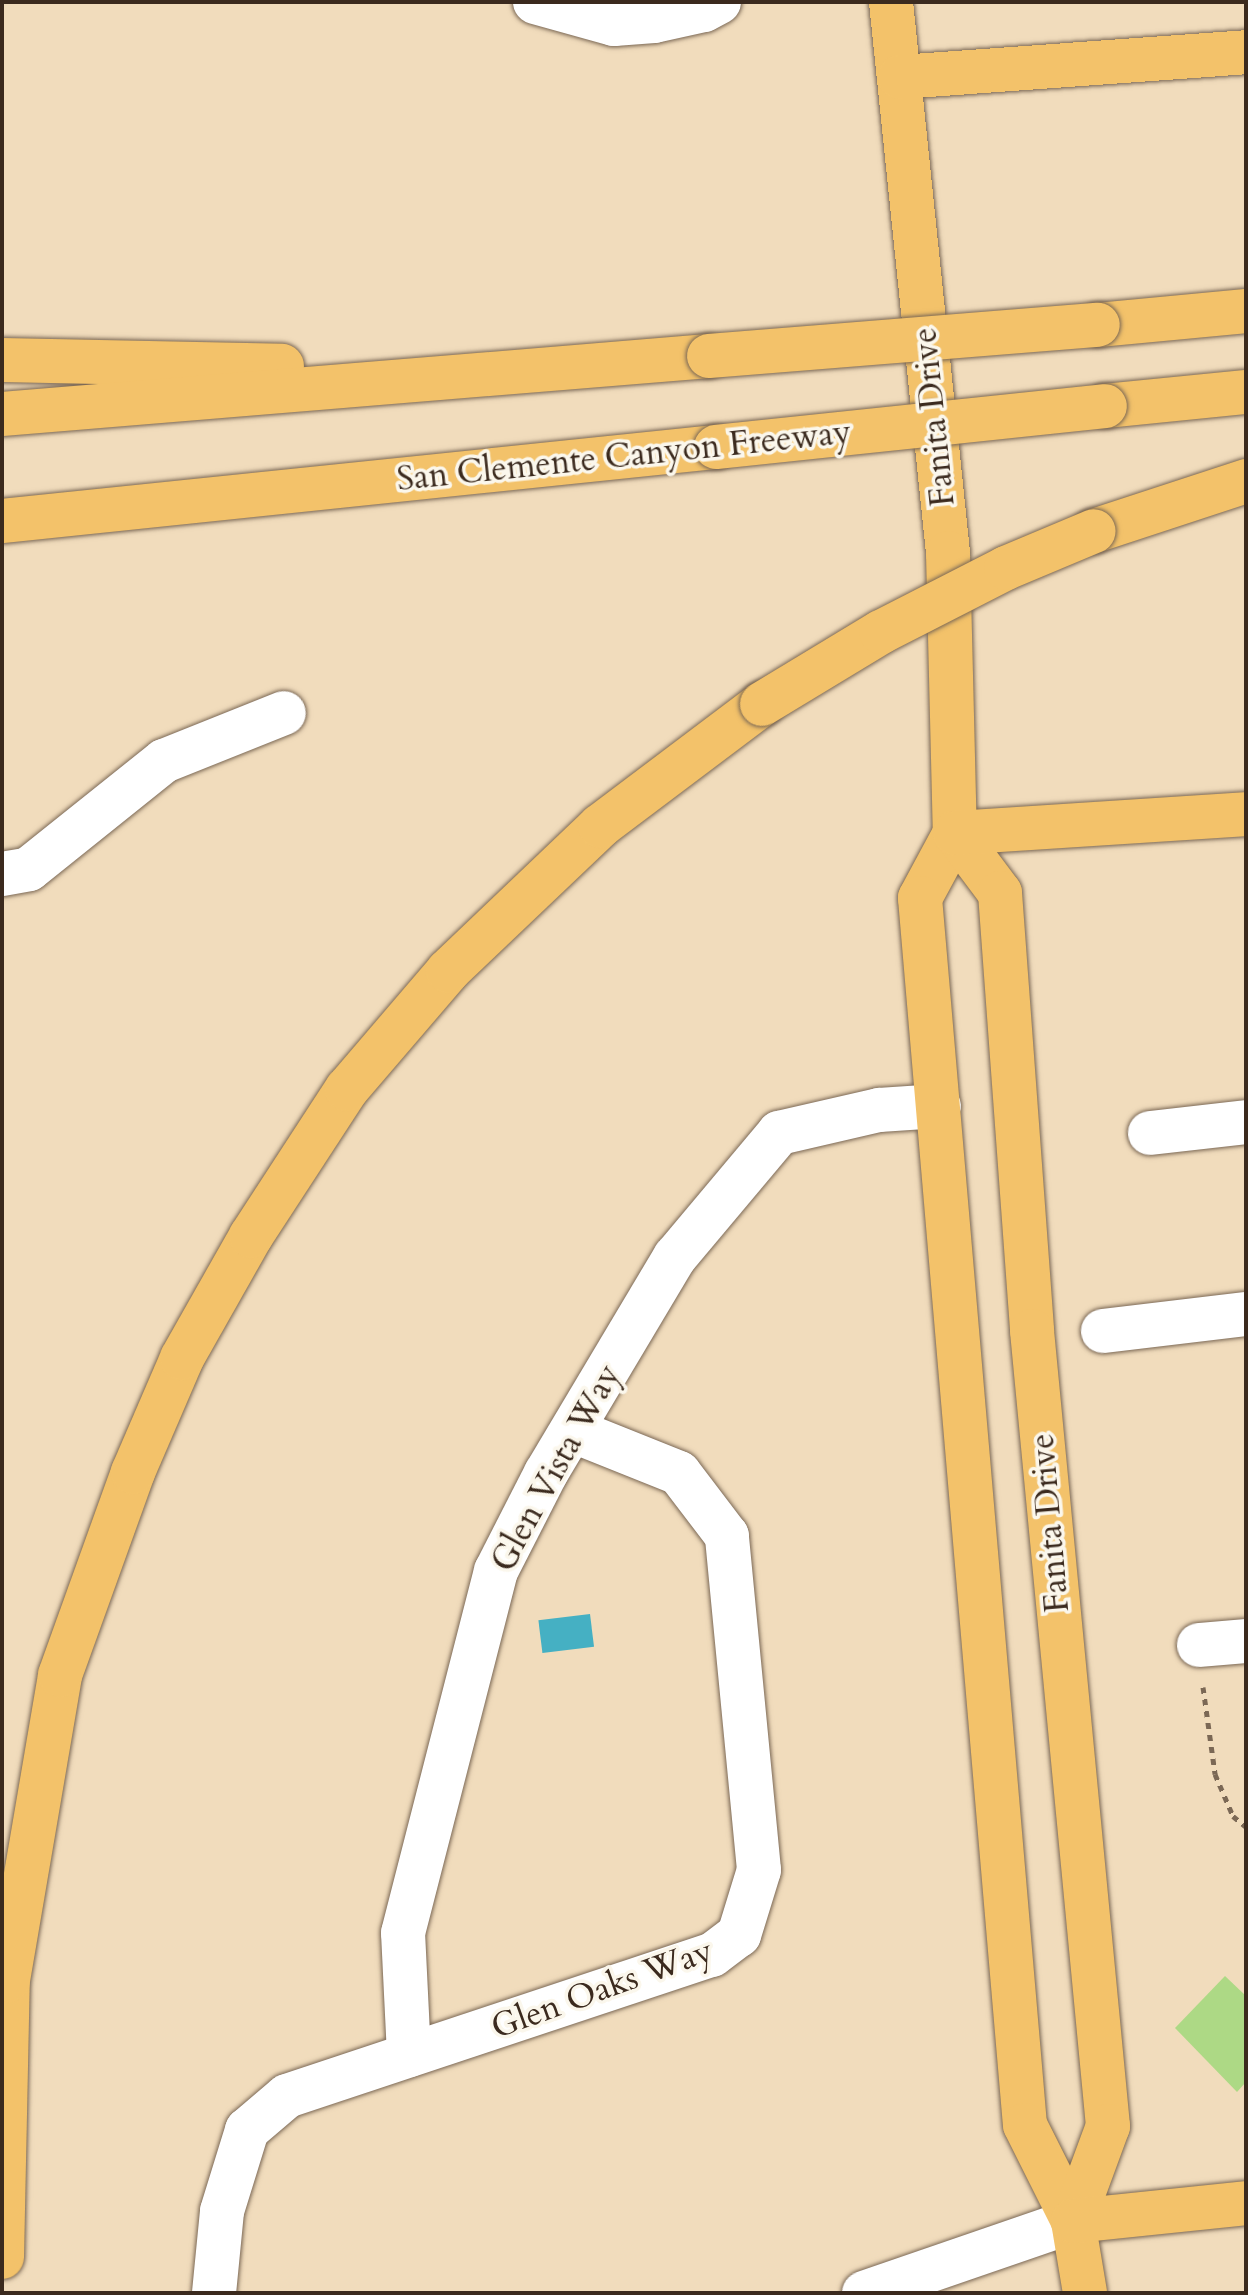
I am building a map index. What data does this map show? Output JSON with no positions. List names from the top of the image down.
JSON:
{
  "streets": {
    "main road": ["Fanita Drive", "San Clemente Canyon Freeway"],
    "street": ["Glen Vista Way", "Glen Oaks Way"]
  },
  "crossings": [
    ["Fanita Drive", "Glen Vista Way"],
    ["Glen Vista Way", "Glen Oaks Way"]
  ]
}
